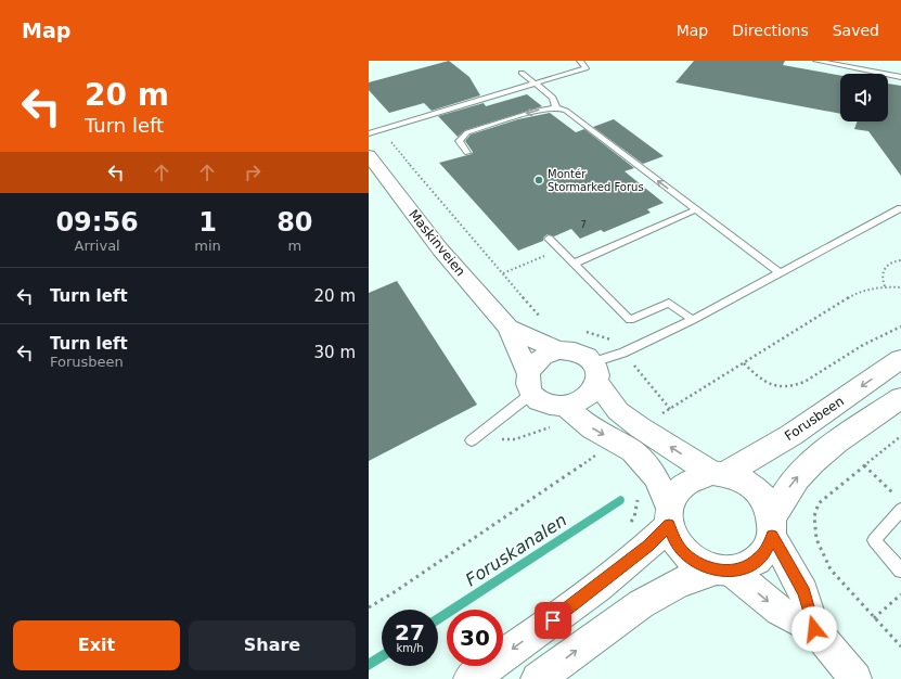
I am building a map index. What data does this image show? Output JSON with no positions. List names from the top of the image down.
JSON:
{
  "streets": {
    "main road": ["Forusbeen"],
    "street": ["Maskinveien"]
  },
  "water": ["Foruskanalen"],
  "places": ["Montér Stormarked Forus"],
  "house_numbers": ["7"],
  "page": {
    "header": "Map",
    "nav": ["Map", "Directions", "Saved"],
    "turn": ["20 m", "Turn left"],
    "eta": [
      "09:56",
      "Arrival",
      "1",
      "min",
      "80",
      "m"
    ],
    "list": [
      {
        "name": "Turn left",
        "value": "20 m"
      },
      {
        "name": "Turn left",
        "note": "Forusbeen",
        "value": "30 m"
      }
    ],
    "speed": "27 km/h",
    "limit": "30",
    "buttons": ["Exit", "Share"]
  }
}
